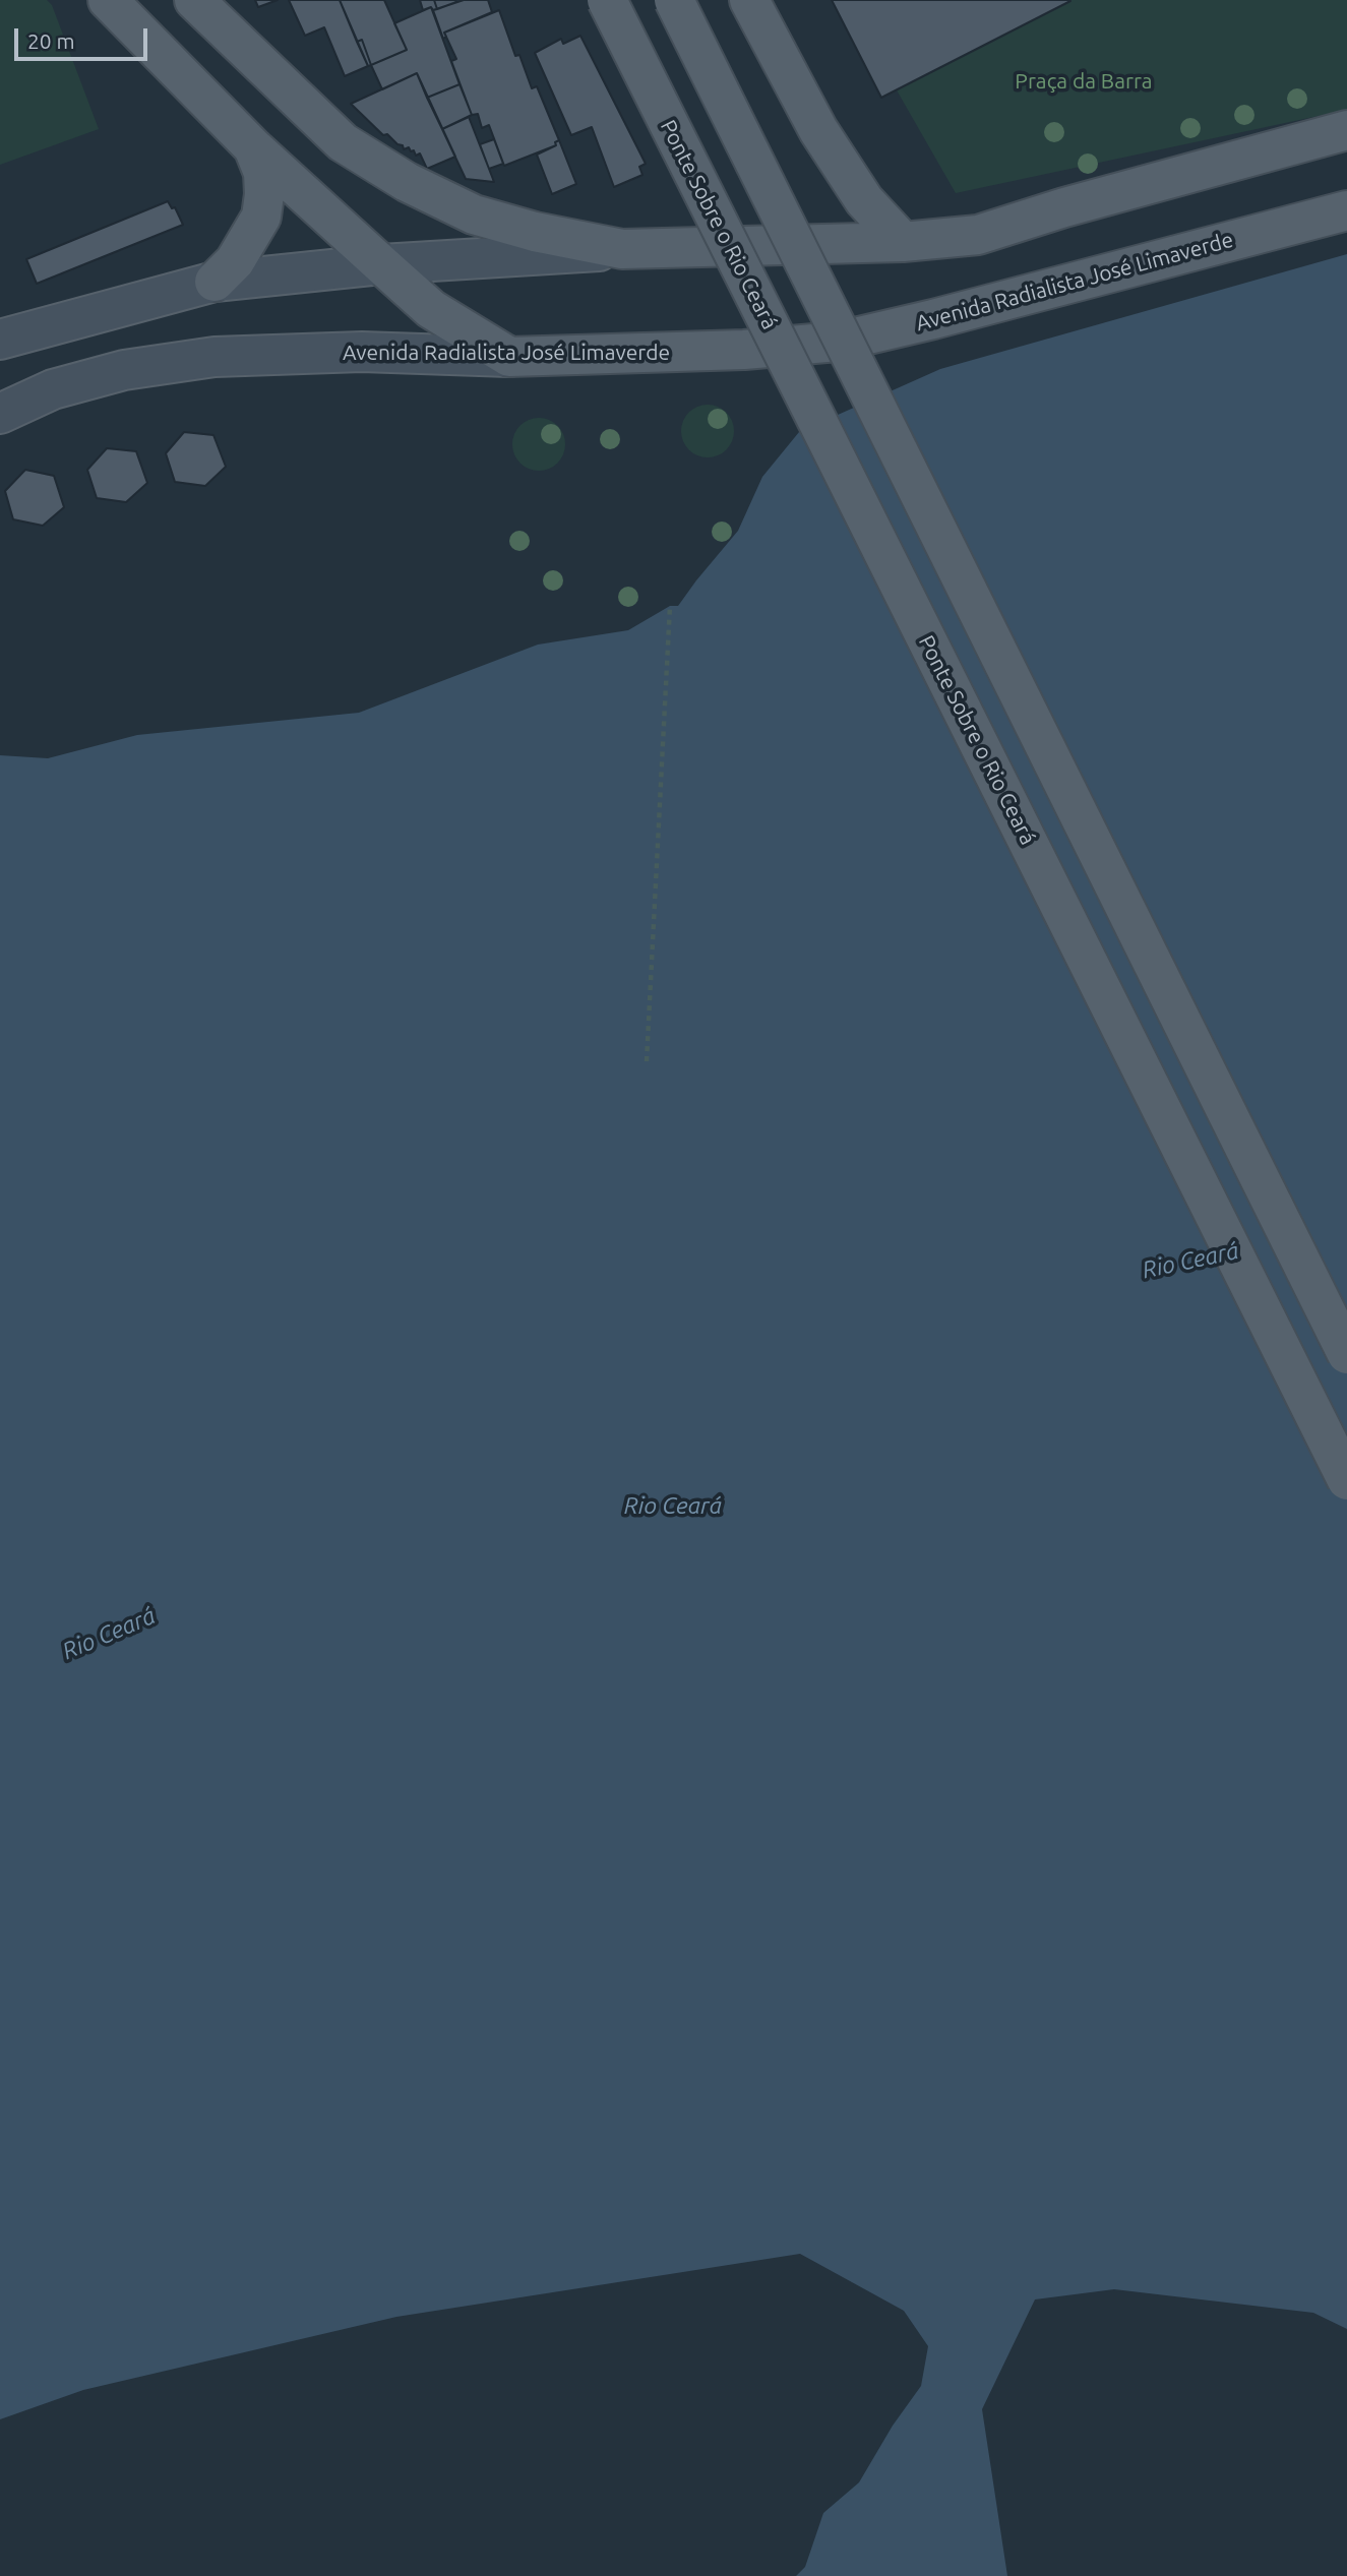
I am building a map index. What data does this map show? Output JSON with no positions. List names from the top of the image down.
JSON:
{
  "streets": {
    "main road": ["Ponte Sobre o Rio Ceará", "Avenida Radialista José Limaverde"]
  },
  "water": ["Rio Ceará"],
  "parks": ["Praça da Barra"],
  "scale_bar": "20 m"
}
